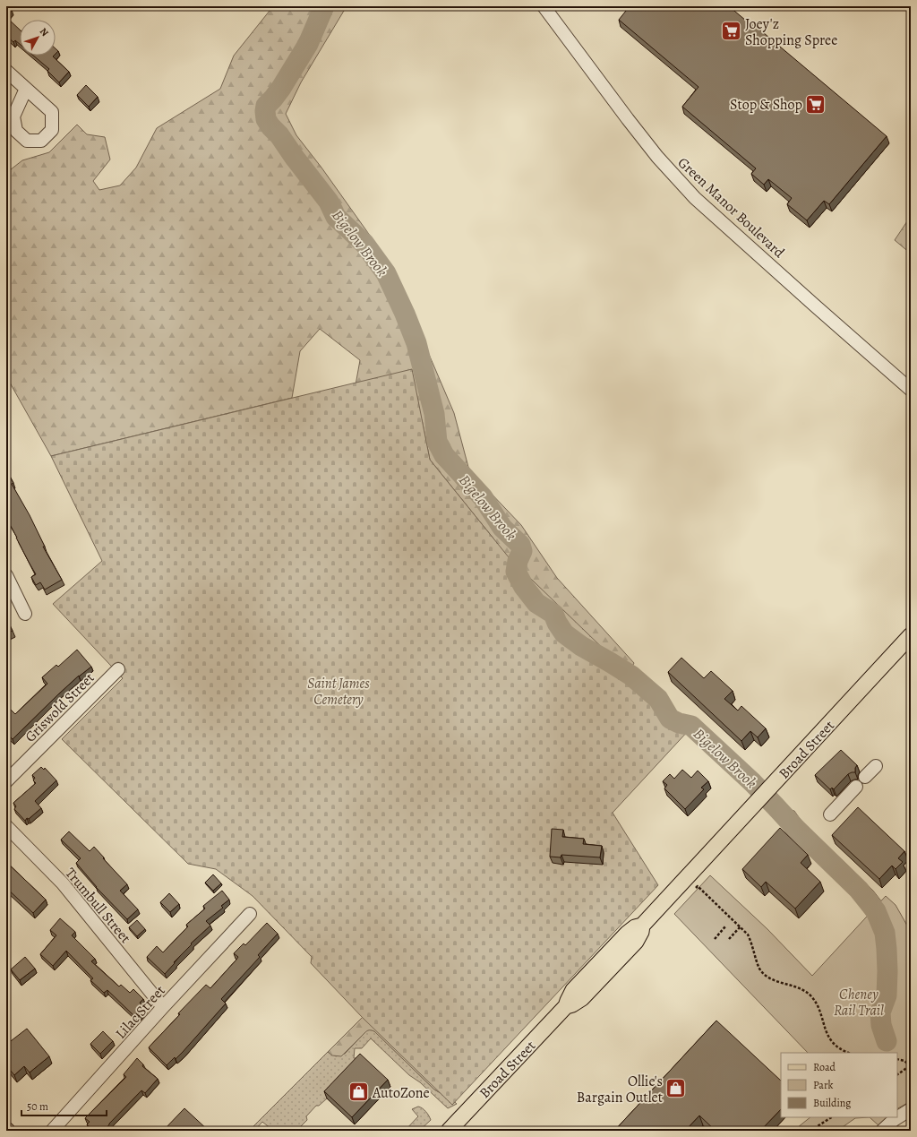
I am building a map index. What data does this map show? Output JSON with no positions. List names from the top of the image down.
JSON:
{
  "streets": {
    "main road": ["Broad Street"],
    "street": [
      "Green Manor Boulevard",
      "Griswold Street",
      "Trumbull Street",
      "Lilac Street"
    ]
  },
  "crossings": [
    ["Trumbull Street", "Lilac Street"]
  ],
  "water": ["Bigelow Brook"],
  "parks": ["Saint James Cemetery", "Cheney Rail Trail"],
  "places": {
    "supermarket": ["Joey'z Shopping Spree", "Stop & Shop"],
    "shop": ["Ollie's Bargain Outlet", "AutoZone"]
  },
  "legend": ["Road", "Park", "Building"],
  "scale_bar": "50 m",
  "north": "top right"
}
